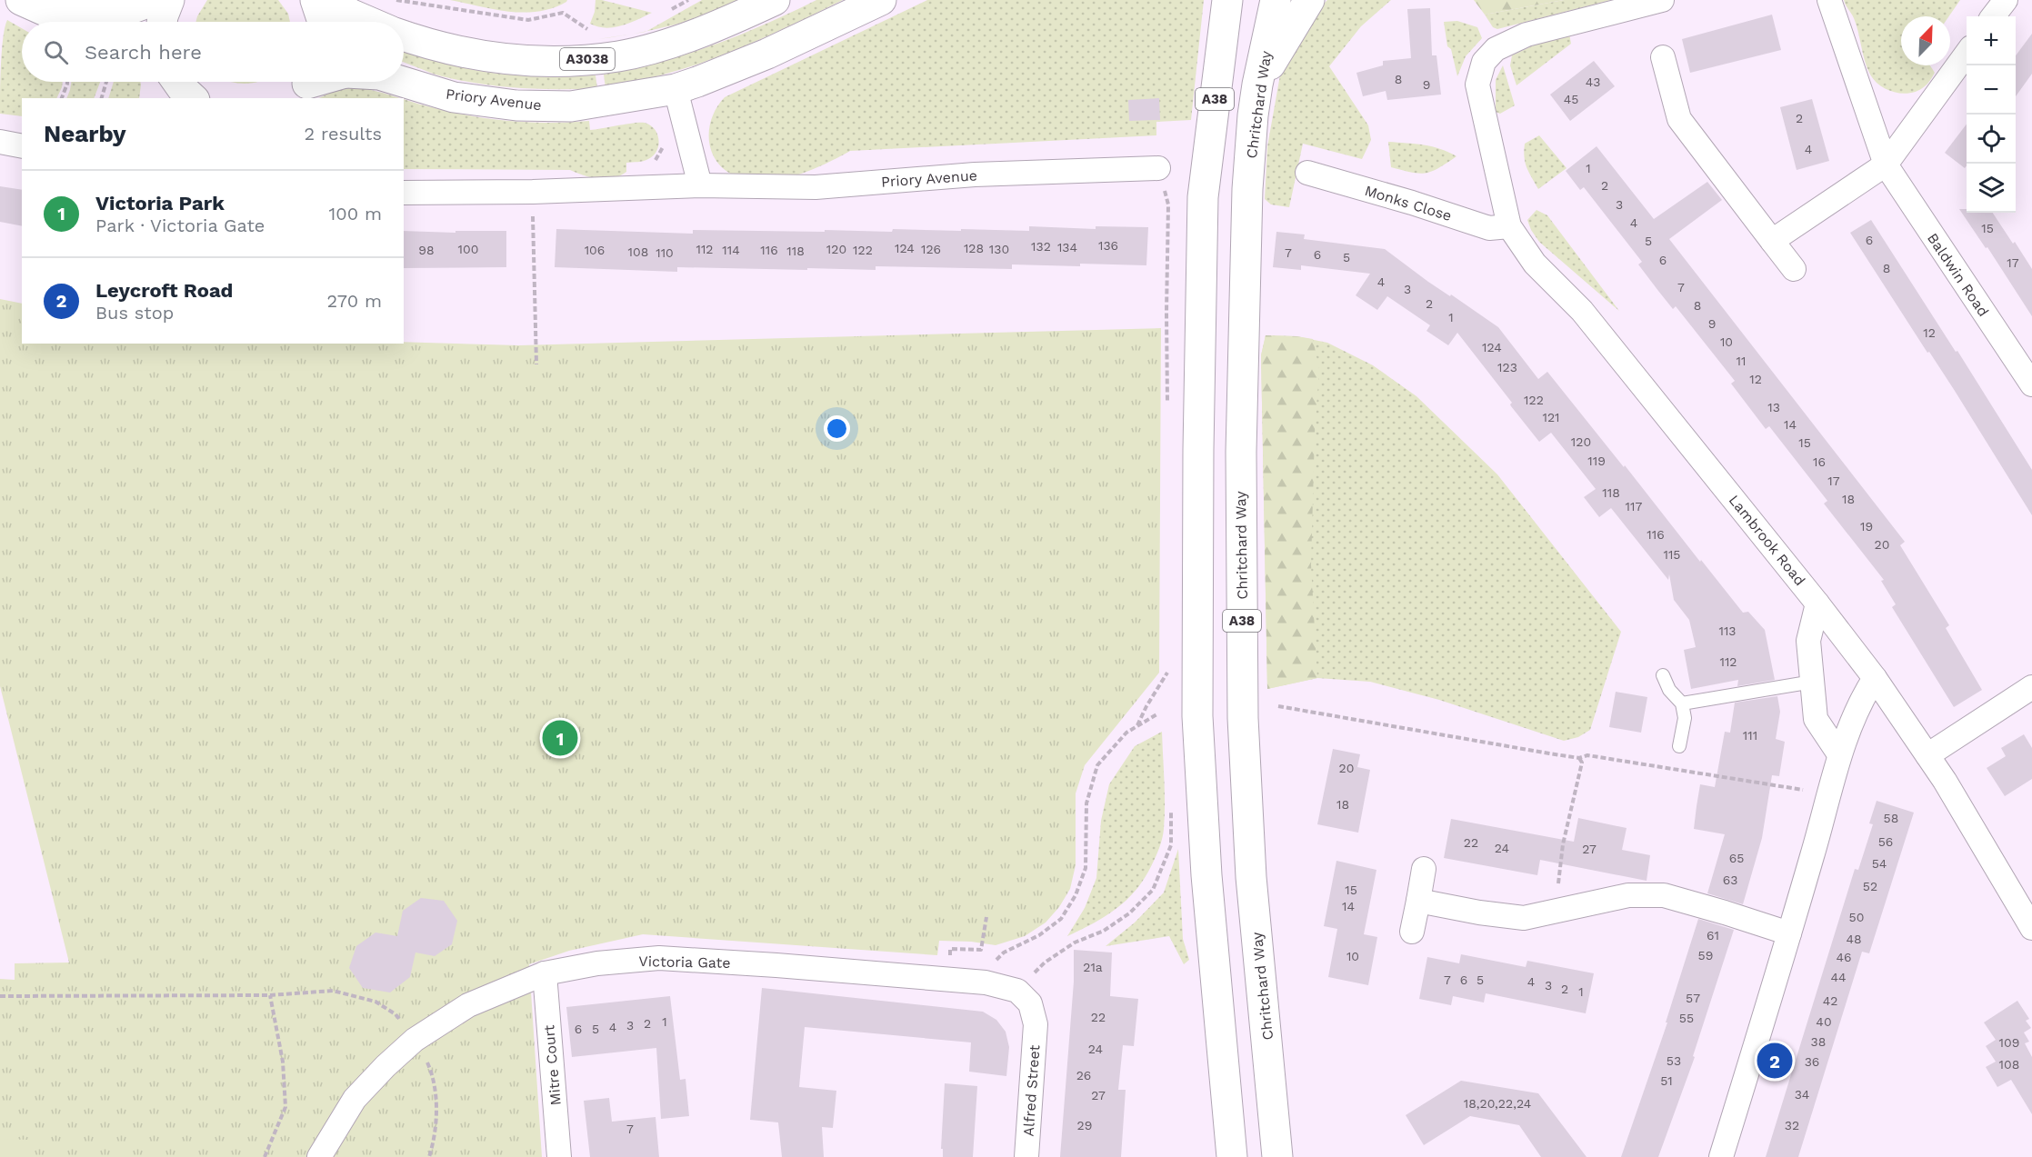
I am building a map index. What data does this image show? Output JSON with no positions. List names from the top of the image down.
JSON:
{
  "streets": {
    "main road": [
      "A3038",
      "Priory Avenue",
      "A38",
      "Chritchard Way"
    ],
    "street": [
      "Monks Close",
      "Baldwin Road",
      "Lambrook Road",
      "Victoria Gate",
      "Mitre Court",
      "Alfred Street"
    ]
  },
  "crossings": [
    ["Monks Close", "Lambrook Road"],
    ["Victoria Gate", "Mitre Court"],
    ["Victoria Gate", "Alfred Street"]
  ],
  "house_numbers": [
    "8",
    "43",
    "9",
    "45",
    "2",
    "4",
    "1",
    "2",
    "3",
    "4",
    "15",
    "6",
    "5",
    "136",
    "132",
    "134",
    "124",
    "128",
    "100",
    "112",
    "120",
    "126",
    "130",
    "98",
    "106",
    "114",
    "116",
    "122",
    "118",
    "108",
    "110",
    "7",
    "6",
    "5",
    "6",
    "17",
    "8",
    "4",
    "7",
    "3",
    "2",
    "8",
    "1",
    "9",
    "12",
    "10",
    "124",
    "11",
    "123",
    "12",
    "122",
    "13",
    "121",
    "14",
    "120",
    "15",
    "119",
    "16",
    "17",
    "118",
    "18",
    "117",
    "19",
    "116",
    "20",
    "115",
    "113",
    "112",
    "111",
    "20",
    "18",
    "58",
    "56",
    "22",
    "24",
    "27",
    "65",
    "54",
    "63",
    "52",
    "15",
    "14",
    "50",
    "61",
    "48",
    "59",
    "10",
    "46",
    "21a",
    "44",
    "7",
    "6",
    "5",
    "4",
    "3",
    "2",
    "1",
    "57",
    "42",
    "22",
    "55",
    "1",
    "40",
    "2",
    "3",
    "4",
    "6",
    "5",
    "38",
    "109",
    "24",
    "53",
    "36",
    "108",
    "26",
    "51",
    "34",
    "27",
    "18,20,22,24",
    "29",
    "32",
    "7"
  ],
  "north": "top right",
  "page": {
    "map_buttons": ["+", "−"],
    "search": "Search here",
    "heading": ["Nearby", "2 results"],
    "list": [
      {
        "mark": "1",
        "name": "Victoria Park",
        "note": "Park · Victoria Gate",
        "value": "100 m"
      },
      {
        "mark": "2",
        "name": "Leycroft Road",
        "note": "Bus stop",
        "value": "270 m"
      }
    ],
    "pins": ["1", "2"]
  }
}
